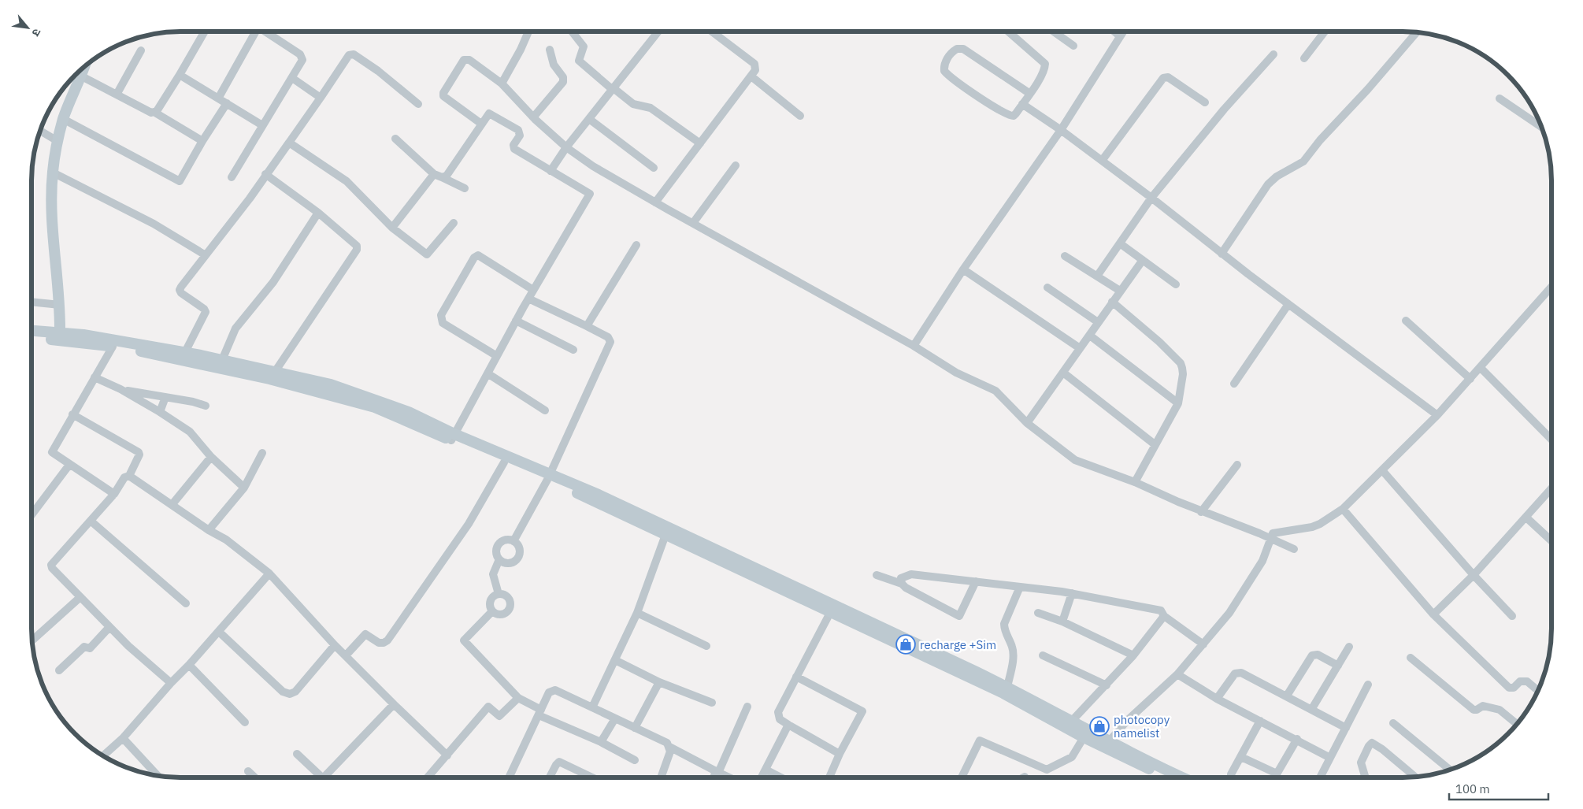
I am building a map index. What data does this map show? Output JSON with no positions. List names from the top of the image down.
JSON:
{
  "places": {
    "shop": ["recharge +Sim", "photocopy namelist"]
  },
  "scale_bar": "100 m",
  "north": "bottom right"
}
